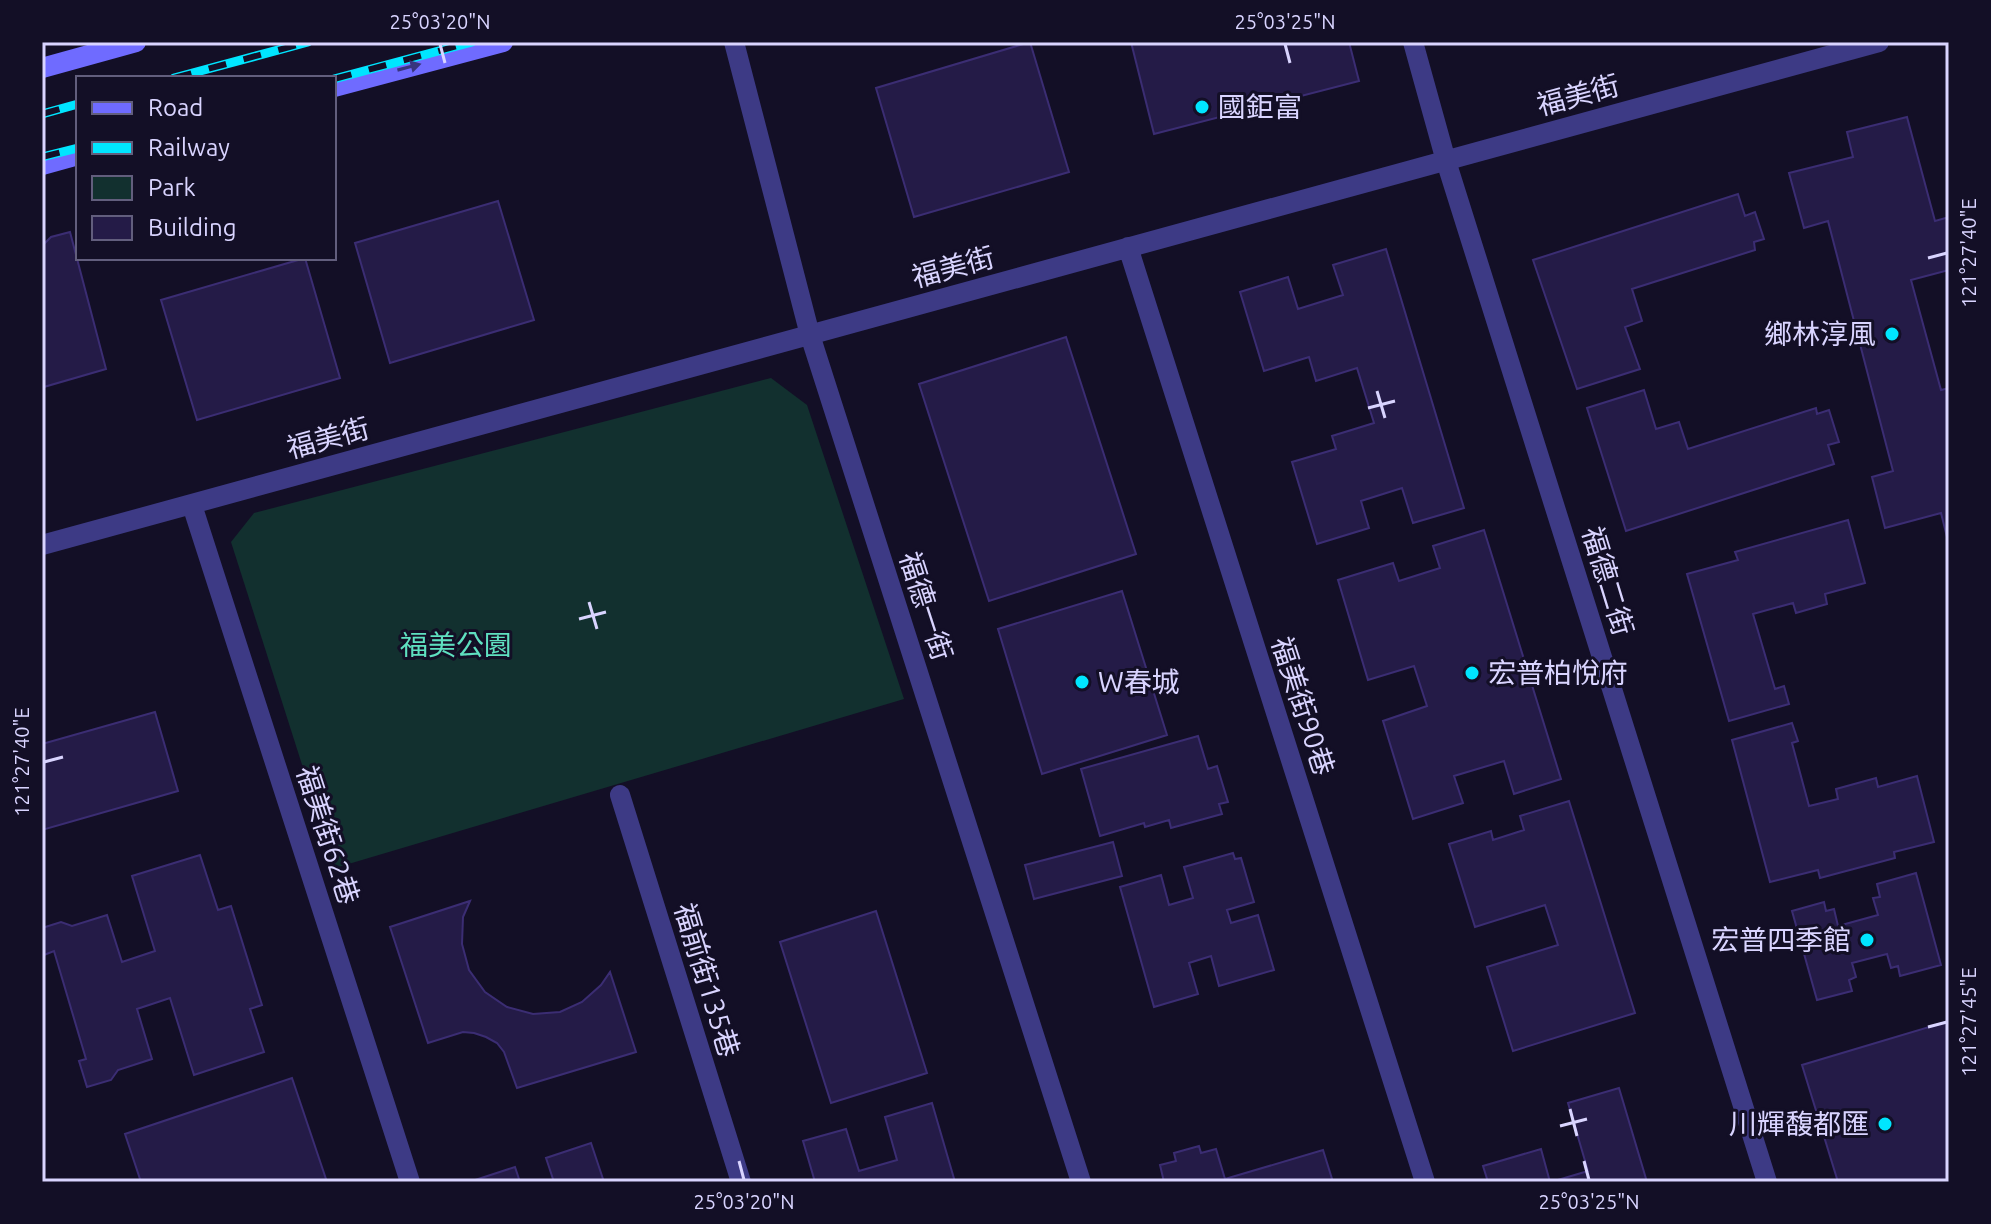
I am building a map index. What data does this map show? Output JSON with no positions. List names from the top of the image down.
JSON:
{
  "streets": {
    "street": [
      "福美街",
      "福德二街",
      "福德一街",
      "福美街90巷",
      "福美街62巷",
      "福前街135巷"
    ]
  },
  "crossings": [
    ["福美街", "福德二街"],
    ["福美街", "福德一街"],
    ["福美街", "福美街90巷"],
    ["福美街", "福美街62巷"]
  ],
  "parks": ["福美公園"],
  "places": [
    "國鉅富",
    "鄉林淳風",
    "宏普柏悅府",
    "W春城",
    "宏普四季館",
    "川輝馥都匯"
  ],
  "legend": [
    "Road",
    "Railway",
    "Park",
    "Building"
  ],
  "coordinates": [
    "25°03'20\"N",
    "25°03'25\"N",
    "121°27'40\"E",
    "121°27'45\"E"
  ]
}
